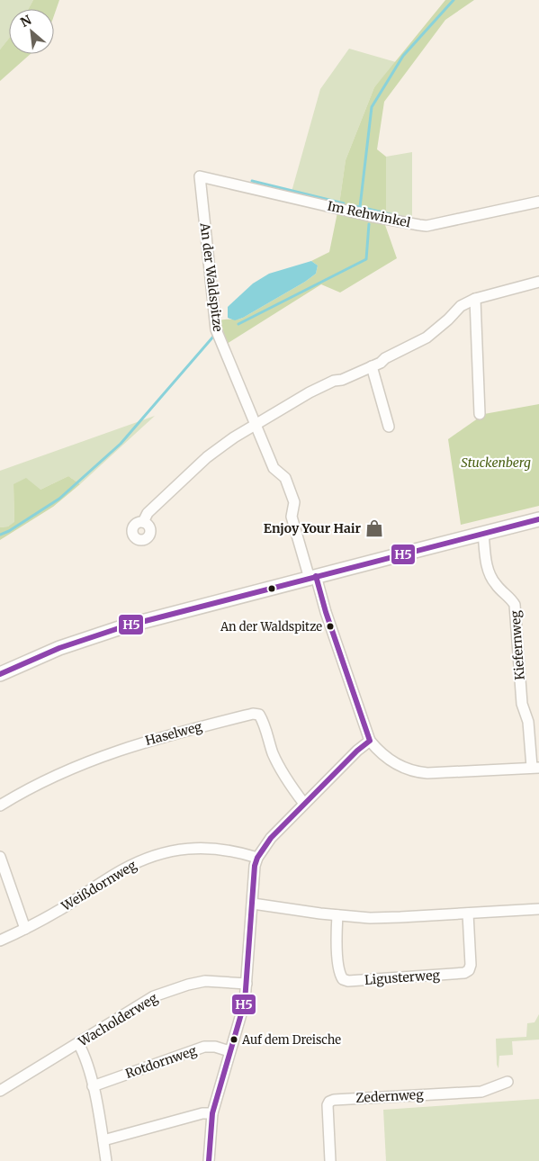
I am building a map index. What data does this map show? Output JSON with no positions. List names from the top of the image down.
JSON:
{
  "streets": {
    "street": [
      "Im Rehwinkel",
      "An der Waldspitze",
      "Kiefernweg",
      "Haselweg",
      "Weißdornweg",
      "Ligusterweg",
      "Wacholderweg",
      "Rotdornweg",
      "Zedernweg"
    ]
  },
  "crossings": [
    ["Im Rehwinkel", "An der Waldspitze"]
  ],
  "parks": ["Stuckenberg"],
  "places": {
    "shop": ["Enjoy Your Hair"],
    "other": ["An der Waldspitze", "Auf dem Dreische"]
  },
  "lines": ["transit line H5"],
  "north": "top left"
}
